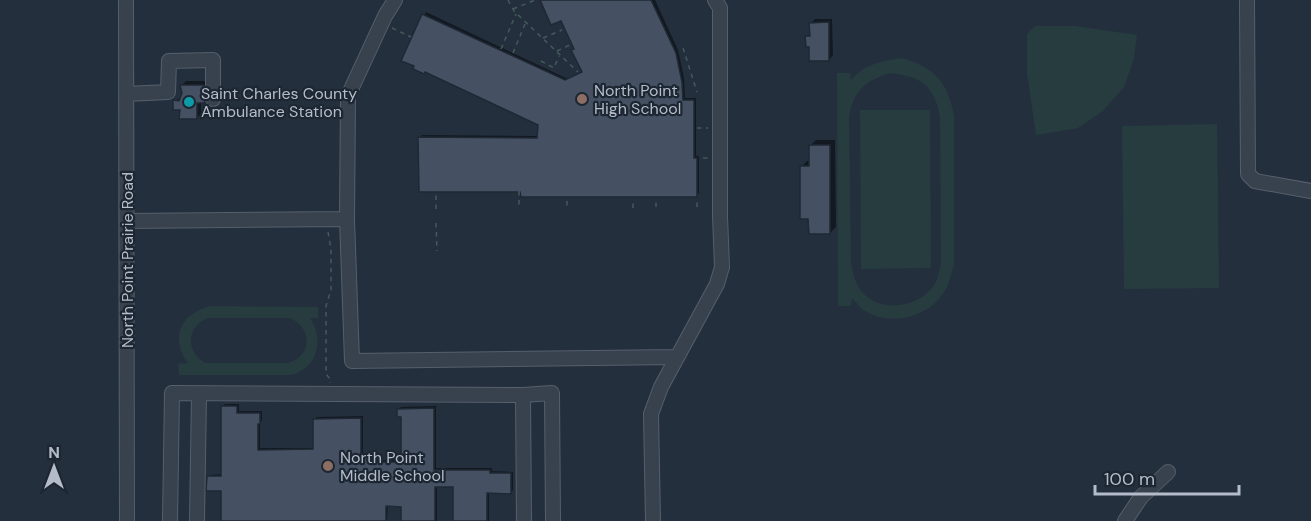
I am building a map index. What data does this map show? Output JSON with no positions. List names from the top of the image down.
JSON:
{
  "streets": {
    "street": ["North Point Prairie Road"]
  },
  "places": ["North Point High School", "Saint Charles County Ambulance Station", "North Point Middle School"],
  "scale_bar": "100 m",
  "north": "top"
}
